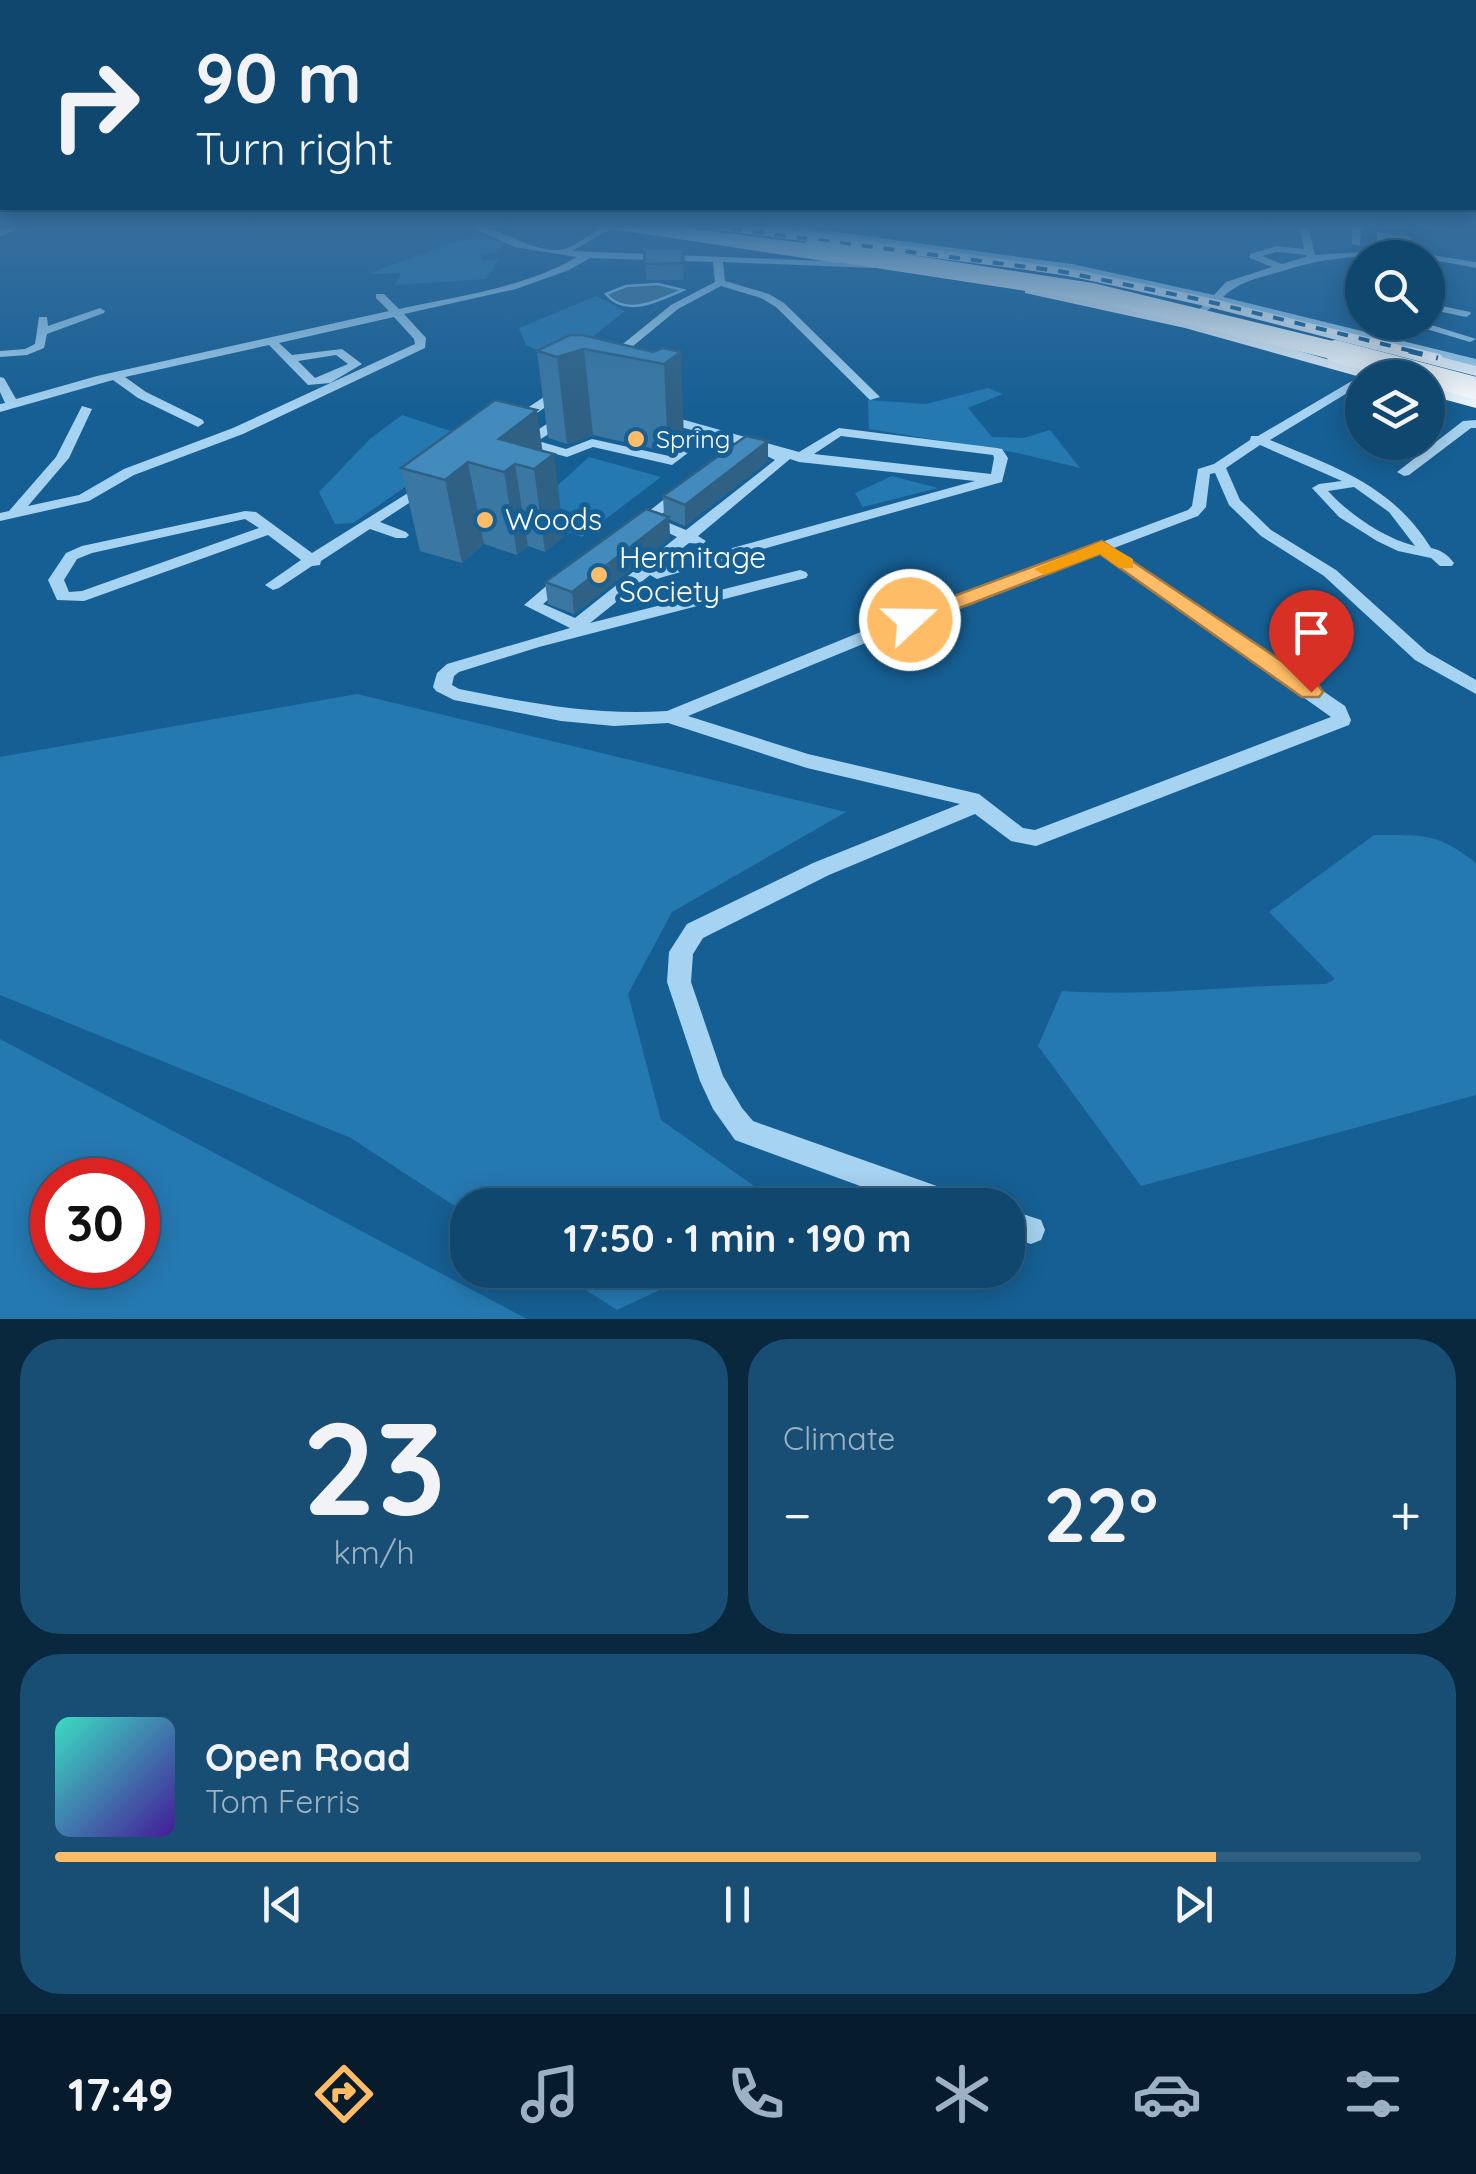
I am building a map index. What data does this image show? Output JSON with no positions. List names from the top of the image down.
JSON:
{
  "places": ["Spring", "Woods", "Hermitage Society"],
  "page": {
    "turn": ["90 m", "Turn right"],
    "limit": "30",
    "trip": "17:50 · 1 min · 190 m",
    "tile": [
      ["23", "km/h"],
      "Climate"
    ],
    "heat": ["−", "22°", "+"],
    "song": ["Open Road", "Tom Ferris"],
    "tabs": "17:49"
  }
}
